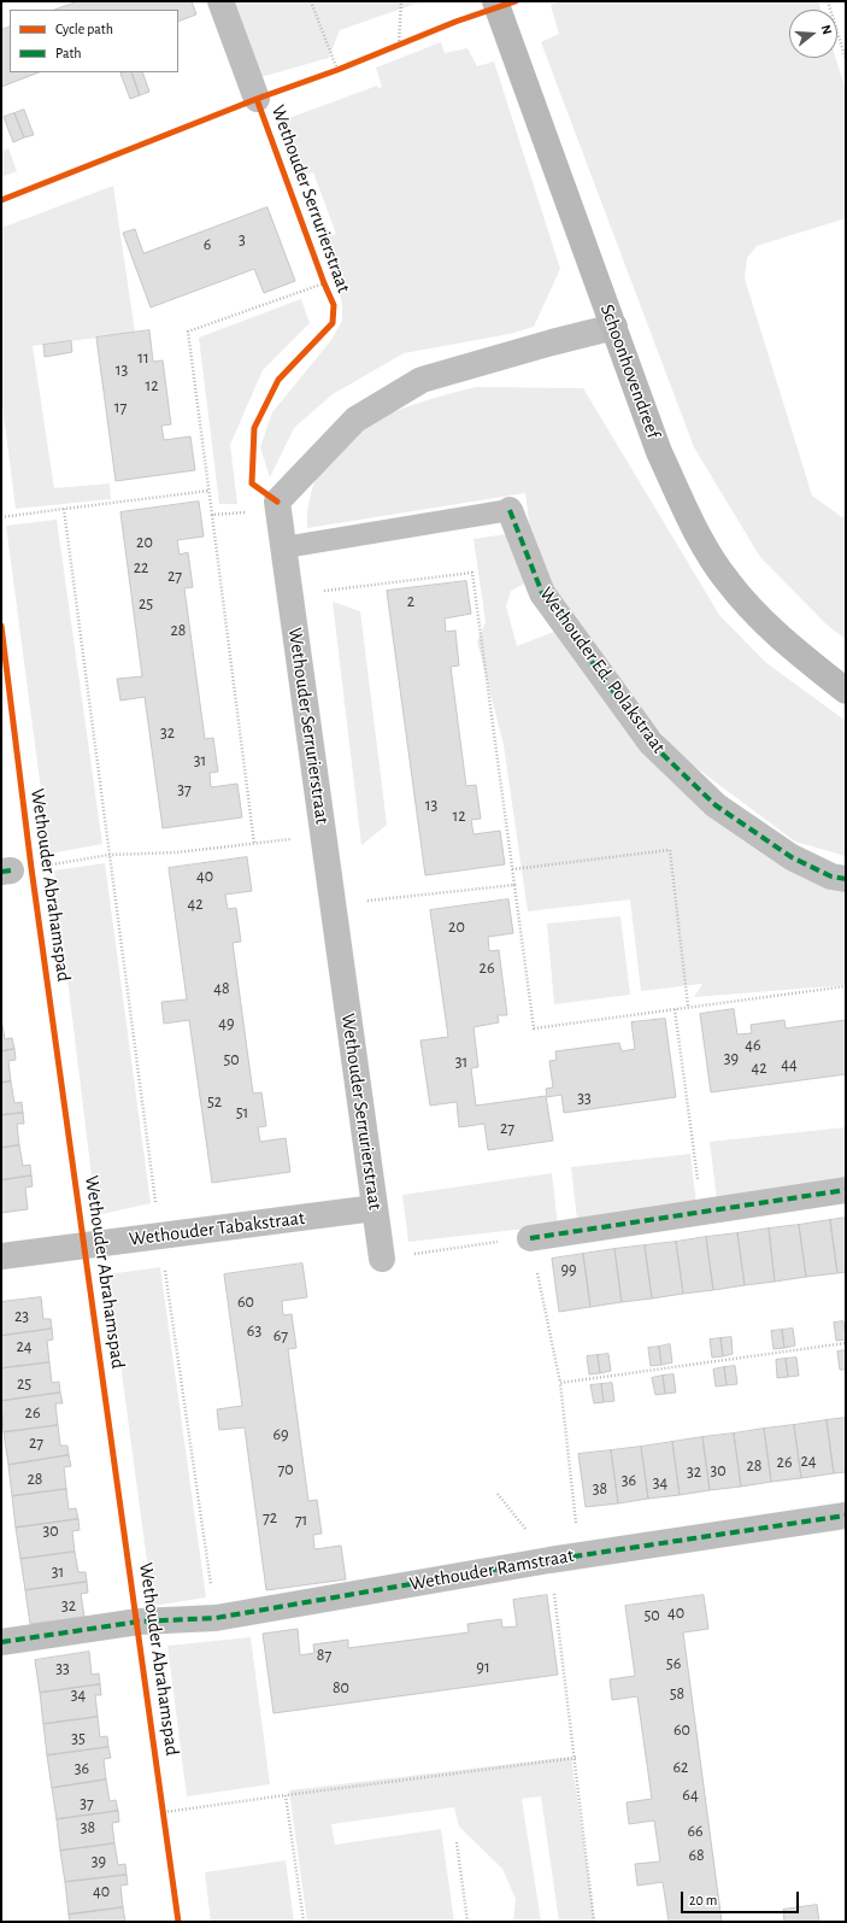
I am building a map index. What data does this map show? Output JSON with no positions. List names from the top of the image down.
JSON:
{
  "streets": {
    "street": [
      "Wethouder Serrurierstraat",
      "Schoonhovendreef",
      "Wethouder Ed. Polakstraat",
      "Wethouder Tabakstraat",
      "Wethouder Ramstraat"
    ],
    "cycle path": ["Wethouder Abrahamspad"]
  },
  "crossings": [
    ["Wethouder Serrurierstraat", "Wethouder Ed. Polakstraat"],
    ["Wethouder Serrurierstraat", "Wethouder Tabakstraat"]
  ],
  "house_numbers": [
    "3",
    "6",
    "11",
    "13",
    "12",
    "17",
    "20",
    "22",
    "27",
    "2",
    "25",
    "28",
    "32",
    "31",
    "37",
    "13",
    "12",
    "40",
    "42",
    "20",
    "26",
    "48",
    "49",
    "46",
    "39",
    "50",
    "31",
    "44",
    "42",
    "33",
    "52",
    "51",
    "27",
    "99",
    "60",
    "23",
    "63",
    "67",
    "24",
    "25",
    "26",
    "69",
    "27",
    "24",
    "26",
    "28",
    "70",
    "30",
    "32",
    "28",
    "36",
    "34",
    "38",
    "72",
    "71",
    "30",
    "31",
    "32",
    "40",
    "50",
    "87",
    "56",
    "91",
    "33",
    "80",
    "58",
    "34",
    "60",
    "35",
    "62",
    "36",
    "64",
    "37",
    "38",
    "66",
    "68",
    "39",
    "40"
  ],
  "legend": ["Cycle path", "Path"],
  "scale_bar": "20 m",
  "north": "right"
}
